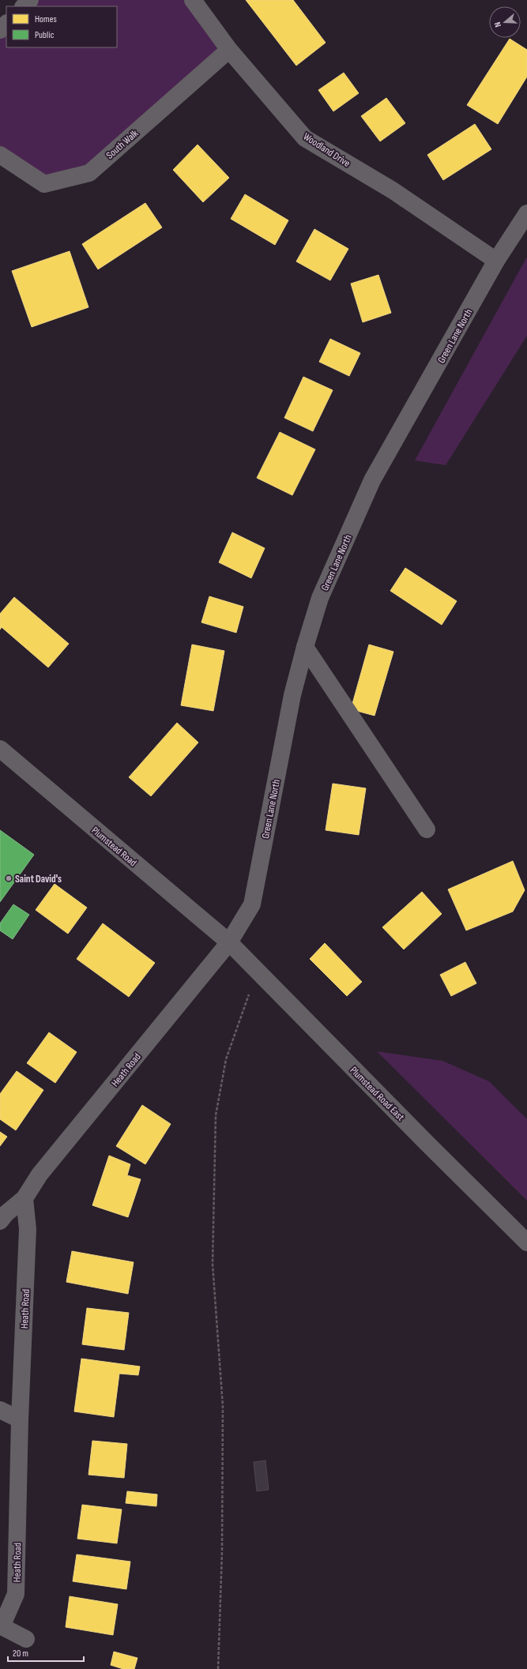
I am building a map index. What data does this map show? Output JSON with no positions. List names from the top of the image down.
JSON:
{
  "streets": {
    "street": [
      "South Walk",
      "Woodland Drive",
      "Green Lane North",
      "Plumstead Road",
      "Heath Road",
      "Plumstead Road East"
    ]
  },
  "crossings": [
    ["South Walk", "Woodland Drive"],
    ["Woodland Drive", "Green Lane North"],
    ["Green Lane North", "Plumstead Road"],
    ["Green Lane North", "Heath Road"],
    ["Green Lane North", "Plumstead Road East"],
    ["Plumstead Road", "Heath Road"],
    ["Plumstead Road", "Plumstead Road East"],
    ["Heath Road", "Plumstead Road East"]
  ],
  "places": ["Saint David's"],
  "legend": ["Homes", "Public"],
  "scale_bar": "20 m",
  "north": "left"
}
